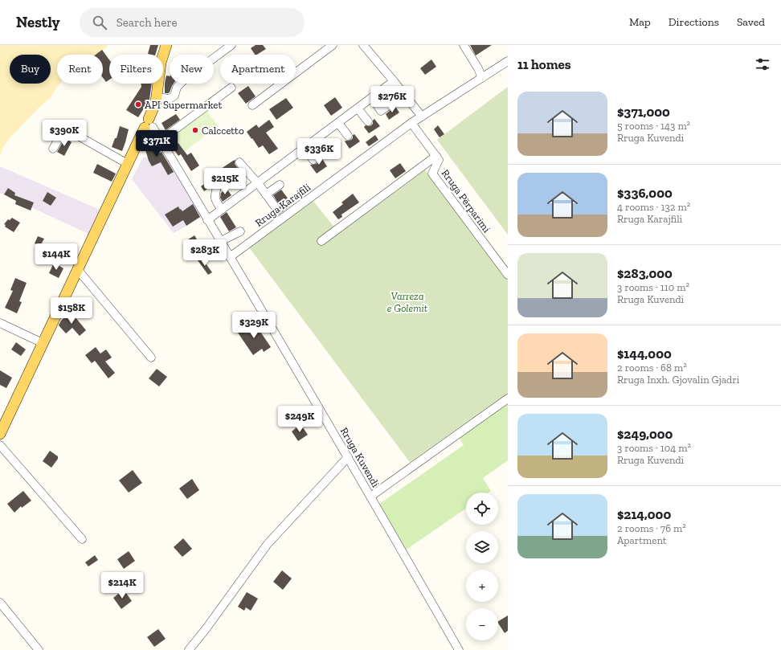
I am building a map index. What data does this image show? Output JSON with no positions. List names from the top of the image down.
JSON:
{
  "streets": {
    "street": ["Rruga Përparimi", "Rruga Karajfili", "Rruga Kuvendi"]
  },
  "crossings": [
    ["Rruga Karajfili", "Rruga Kuvendi"]
  ],
  "parks": ["Varreza e Golemit"],
  "places": ["API Supermarket", "Calccetto"],
  "page": {
    "header": "Nestly",
    "search": "Search here",
    "nav": ["Map", "Directions", "Saved"],
    "heading": "11 homes",
    "chip": [
      "Buy",
      "Rent",
      "Filters",
      "New",
      "Apartment"
    ],
    "list": [
      {
        "name": "$371,000",
        "note": "5 rooms · 143 m² · Rruga Kuvendi"
      },
      {
        "name": "$336,000",
        "note": "4 rooms · 132 m² · Rruga Karajfili"
      },
      {
        "name": "$283,000",
        "note": "3 rooms · 110 m² · Rruga Kuvendi"
      },
      {
        "name": "$144,000",
        "note": "2 rooms · 68 m² · Rruga Inxh. Gjovalin Gjadri"
      },
      {
        "name": "$249,000",
        "note": "3 rooms · 104 m² · Rruga Kuvendi"
      },
      {
        "name": "$214,000",
        "note": "2 rooms · 76 m² · Apartment"
      }
    ],
    "price": [
      "$276K",
      "$390K",
      "$371K",
      "$336K",
      "$215K",
      "$283K",
      "$144K",
      "$158K",
      "$329K",
      "$249K",
      "$214K"
    ],
    "map_buttons": ["+", "−"]
  }
}
